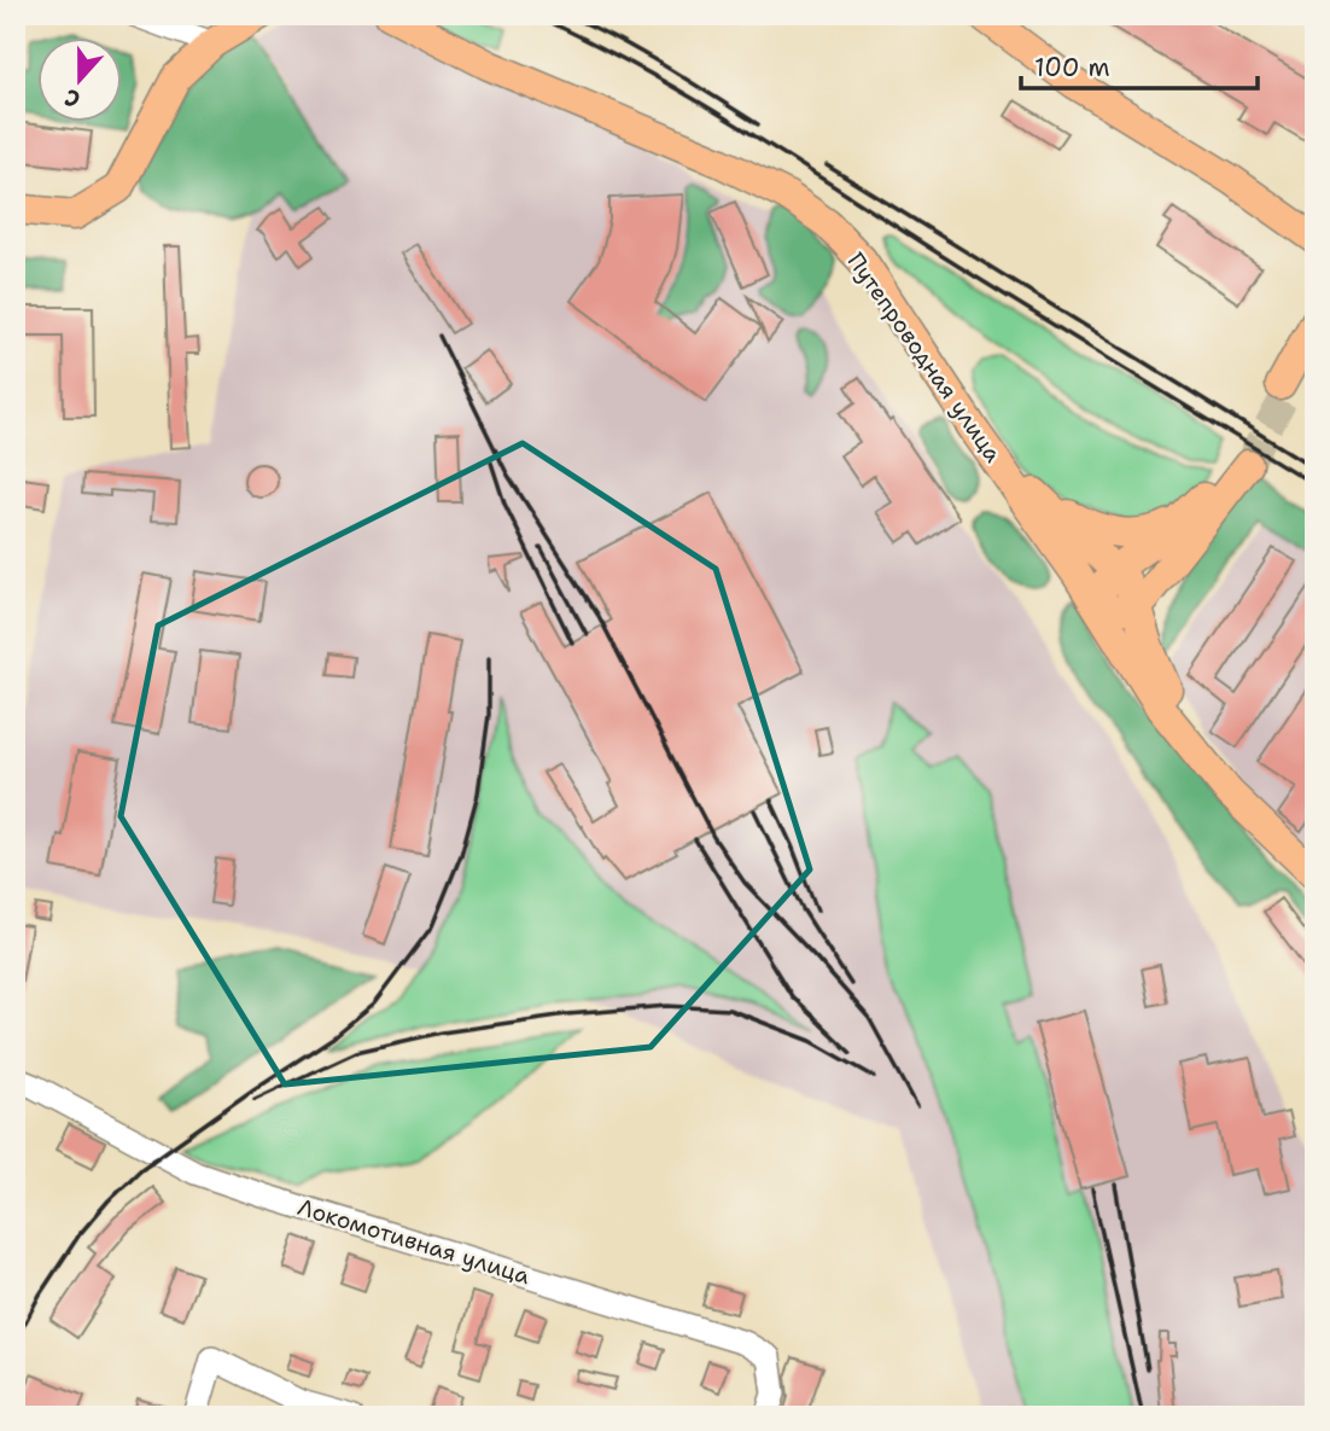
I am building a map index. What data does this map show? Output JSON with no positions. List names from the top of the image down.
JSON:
{
  "streets": {
    "main road": ["Путепроводная улица"],
    "street": ["Локомотивная улица"]
  },
  "scale_bar": "100 m",
  "north": "bottom"
}
